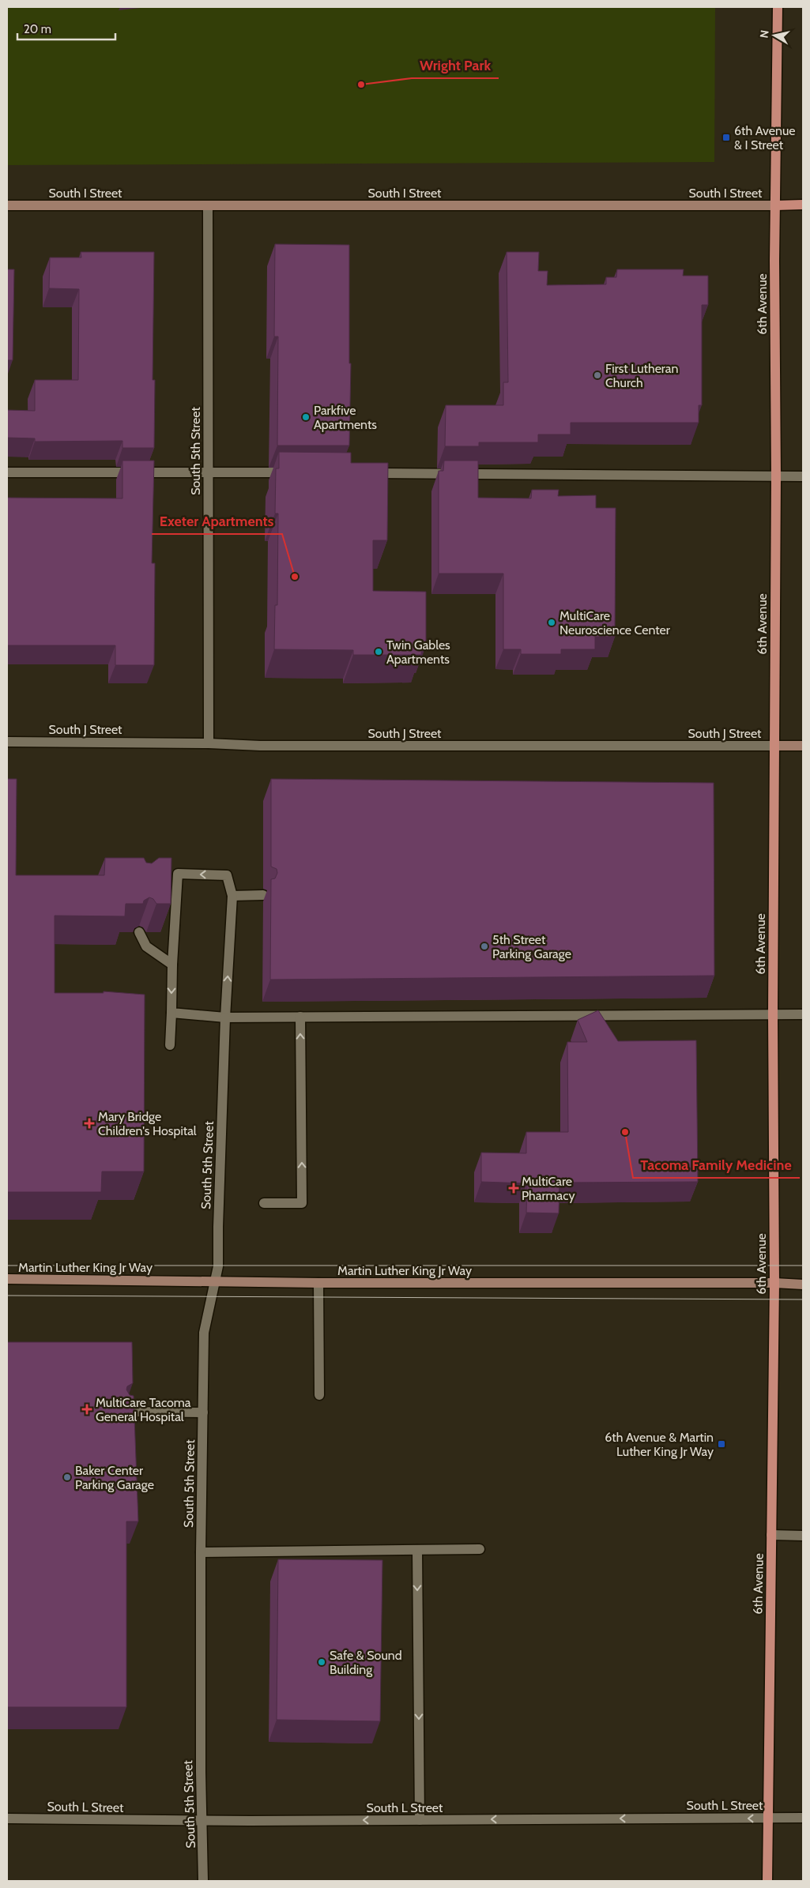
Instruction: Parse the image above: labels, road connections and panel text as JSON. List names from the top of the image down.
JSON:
{
  "streets": {
    "main road": [
      "South I Street",
      "6th Avenue",
      "South J Street",
      "Martin Luther King Jr Way"
    ],
    "street": ["South 5th Street", "South L Street"]
  },
  "crossings": [
    ["South I Street", "6th Avenue"],
    ["South I Street", "South 5th Street"],
    ["6th Avenue", "South J Street"],
    ["6th Avenue", "Martin Luther King Jr Way"],
    ["6th Avenue", "South L Street"],
    ["South 5th Street", "South J Street"],
    ["South 5th Street", "Martin Luther King Jr Way"],
    ["South 5th Street", "South L Street"]
  ],
  "one_way": ["South L Street"],
  "places": {
    "other": [
      "Wright Park",
      "First Lutheran Church",
      "Parkfive Apartments",
      "Exeter Apartments",
      "MultiCare Neuroscience Center",
      "Twin Gables Apartments",
      "5th Street Parking Garage",
      "Tacoma Family Medicine",
      "Baker Center Parking Garage",
      "Safe & Sound Building"
    ],
    "transit": ["6th Avenue & I Street", "6th Avenue & Martin Luther King Jr Way"],
    "health": ["Mary Bridge Children's Hospital", "MultiCare Pharmacy", "MultiCare Tacoma General Hospital"]
  },
  "scale_bar": "20 m",
  "north": "left"
}
